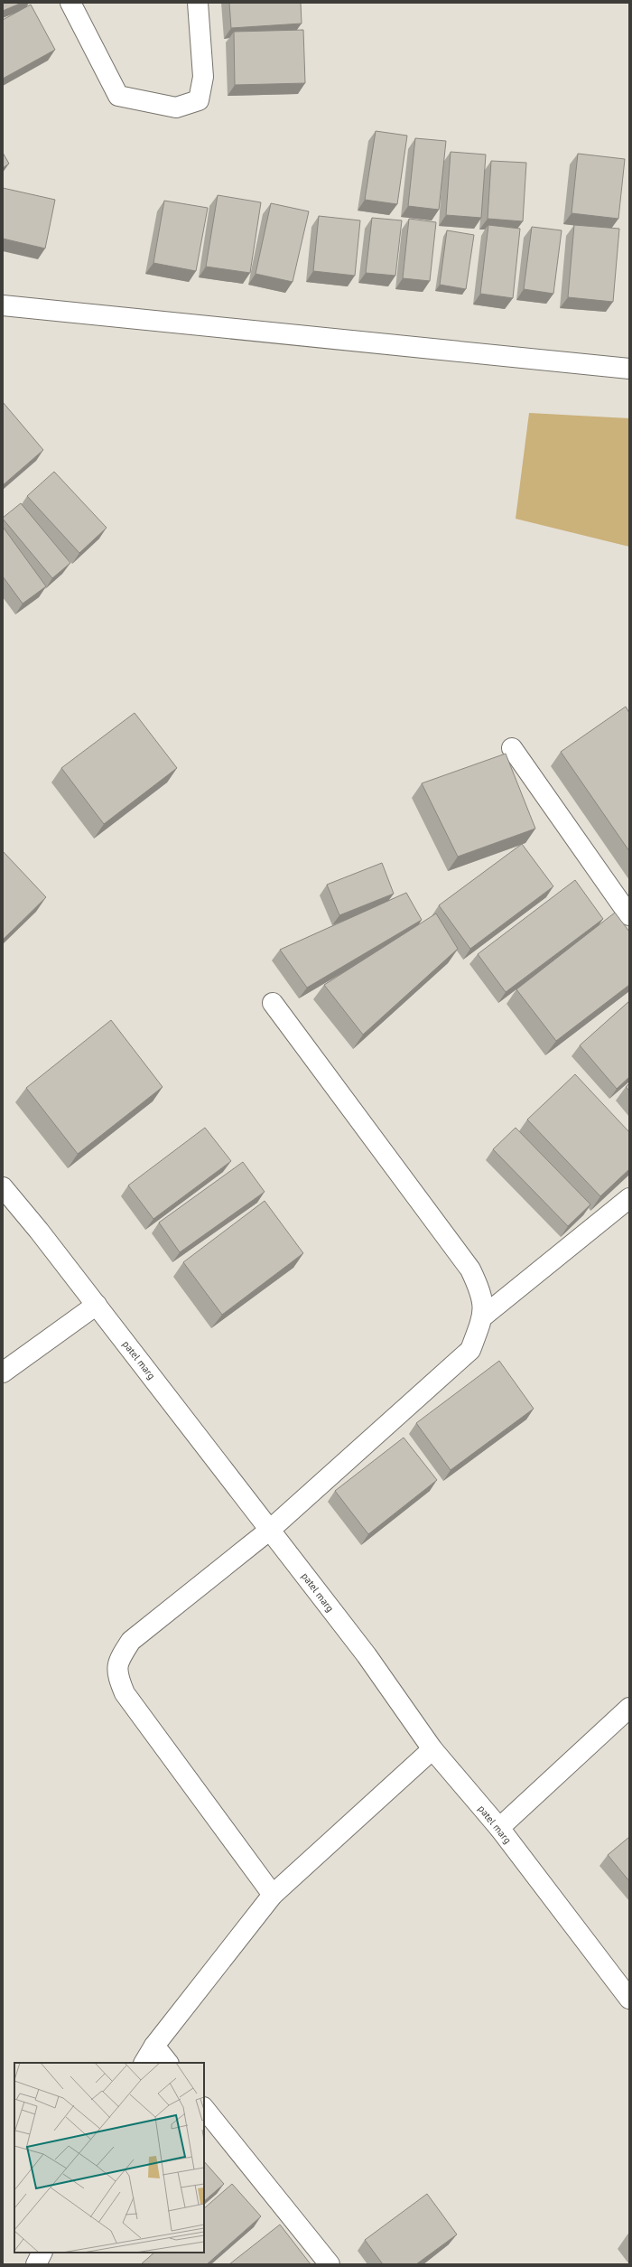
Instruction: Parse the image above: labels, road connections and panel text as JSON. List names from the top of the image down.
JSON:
{
  "streets": {
    "street": ["patel marg"]
  }
}
